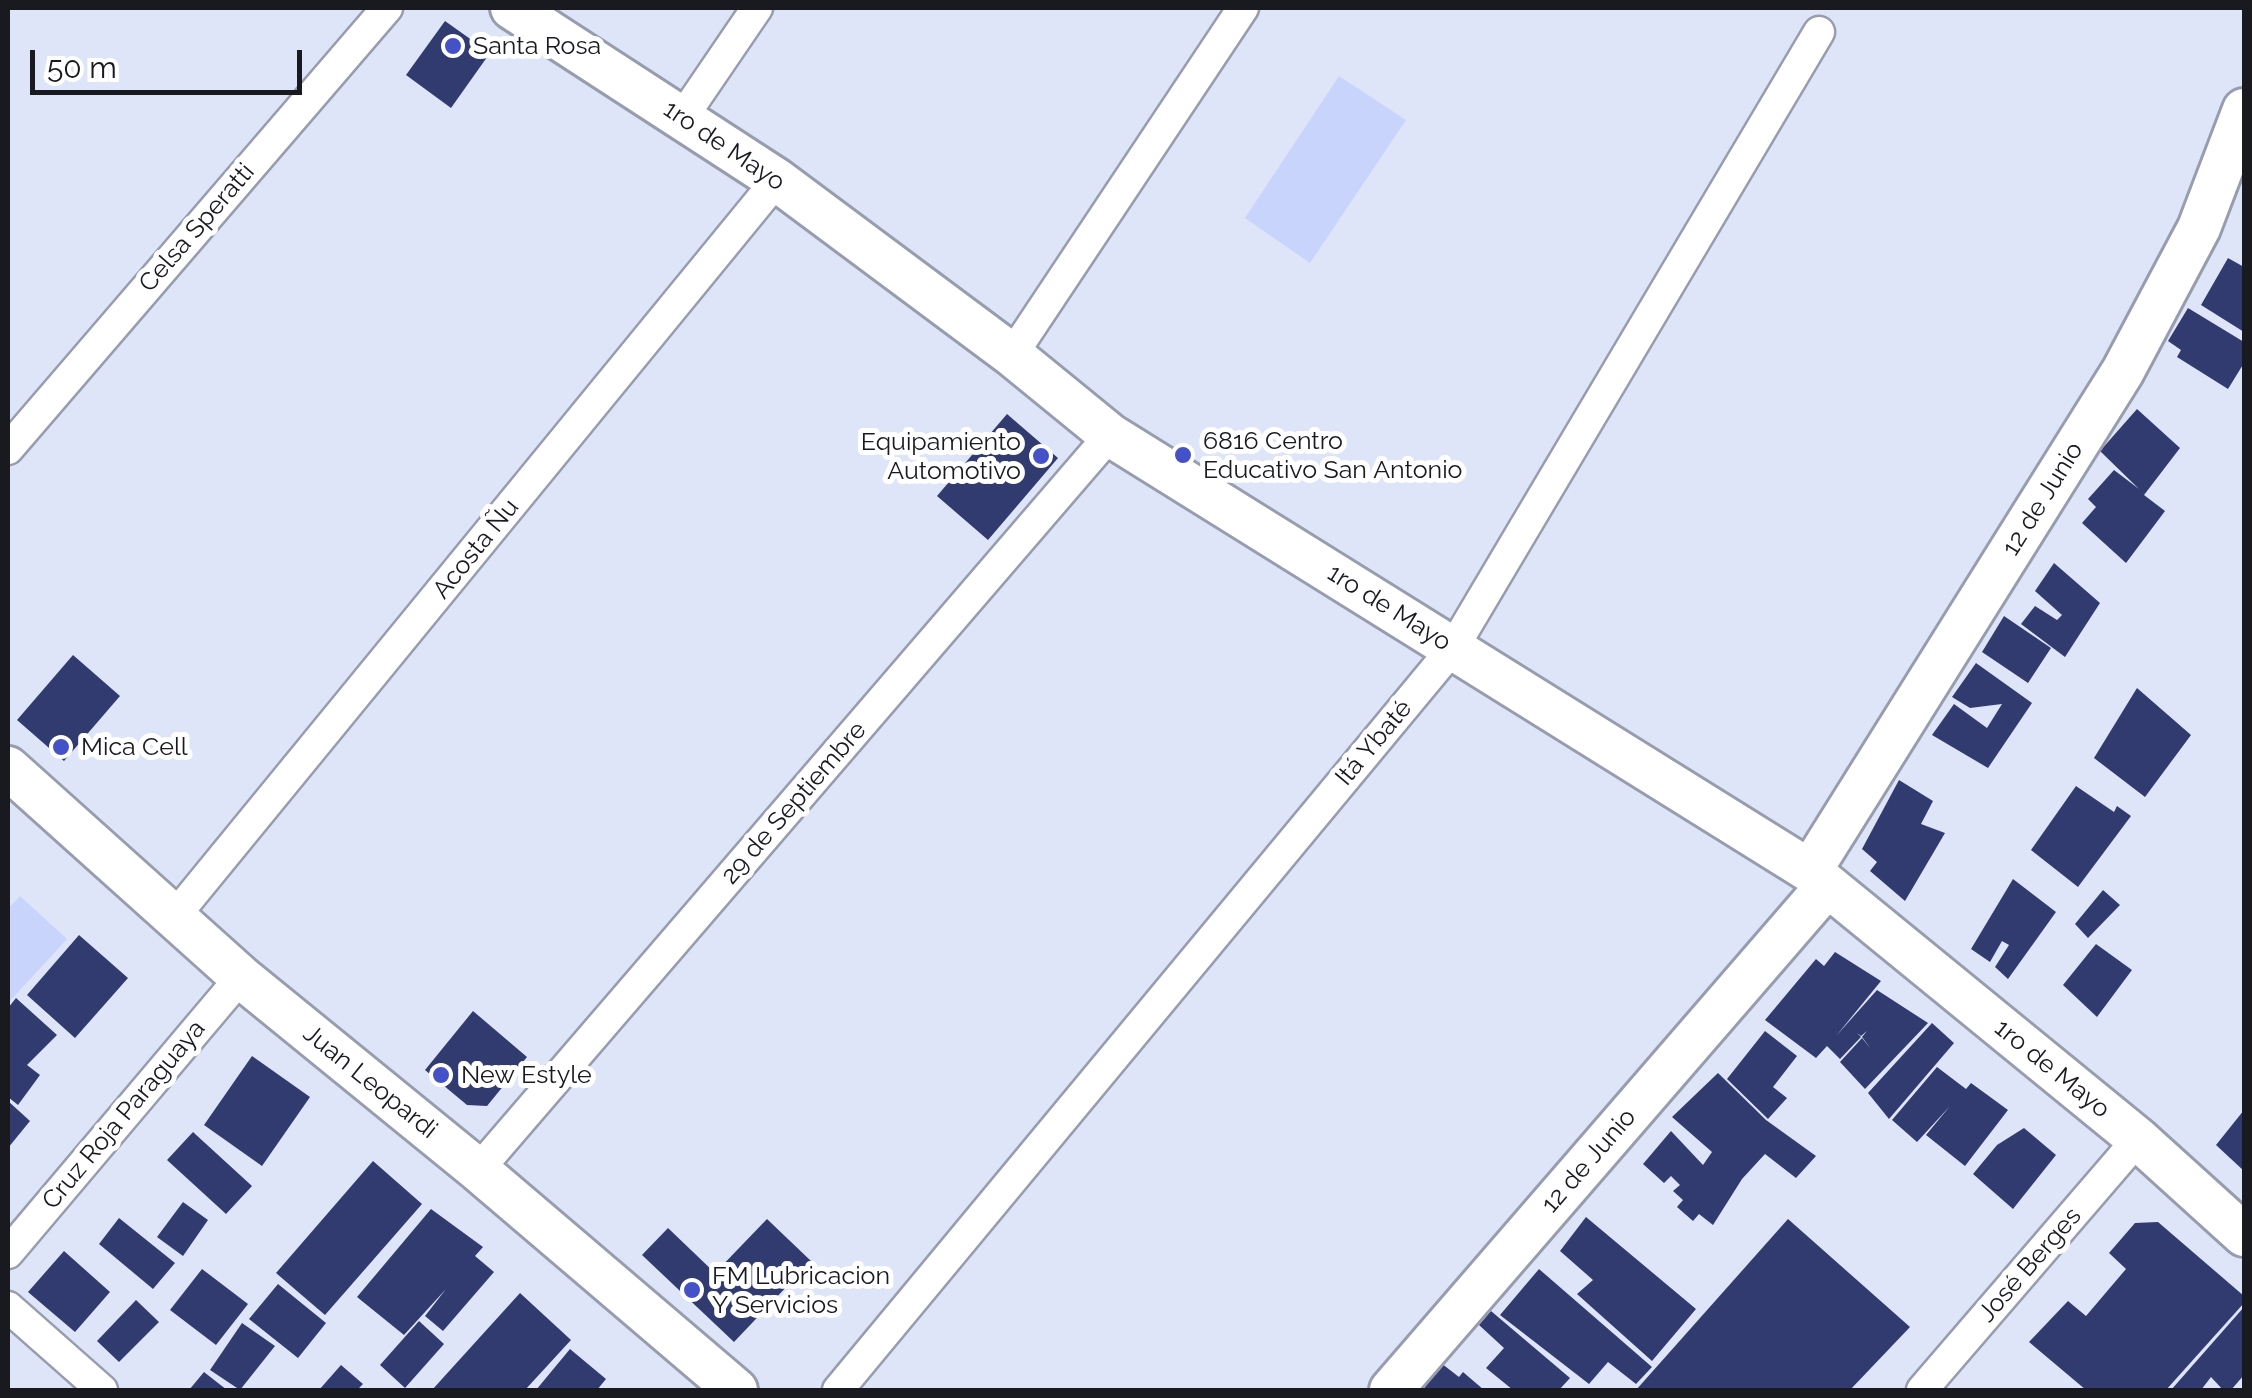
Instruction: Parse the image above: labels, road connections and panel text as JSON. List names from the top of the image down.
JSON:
{
  "streets": {
    "street": [
      "1ro de Mayo",
      "Celsa Speratti",
      "12 de Junio",
      "Acosta Ñu",
      "Itá Ybaté",
      "29 de Septiembre",
      "Juan Leopardi",
      "Cruz Roja Paraguaya",
      "José Berges"
    ]
  },
  "crossings": [
    ["1ro de Mayo", "12 de Junio"],
    ["1ro de Mayo", "Acosta Ñu"],
    ["1ro de Mayo", "Itá Ybaté"],
    ["1ro de Mayo", "29 de Septiembre"],
    ["1ro de Mayo", "José Berges"],
    ["Acosta Ñu", "Juan Leopardi"],
    ["29 de Septiembre", "Juan Leopardi"],
    ["Juan Leopardi", "Cruz Roja Paraguaya"]
  ],
  "places": [
    "Santa Rosa",
    "6816 Centro Educativo San Antonio",
    "Equipamiento Automotivo",
    "Mica Cell",
    "New Estyle",
    "FM Lubricacion Y Servicios"
  ],
  "scale_bar": "50 m"
}
